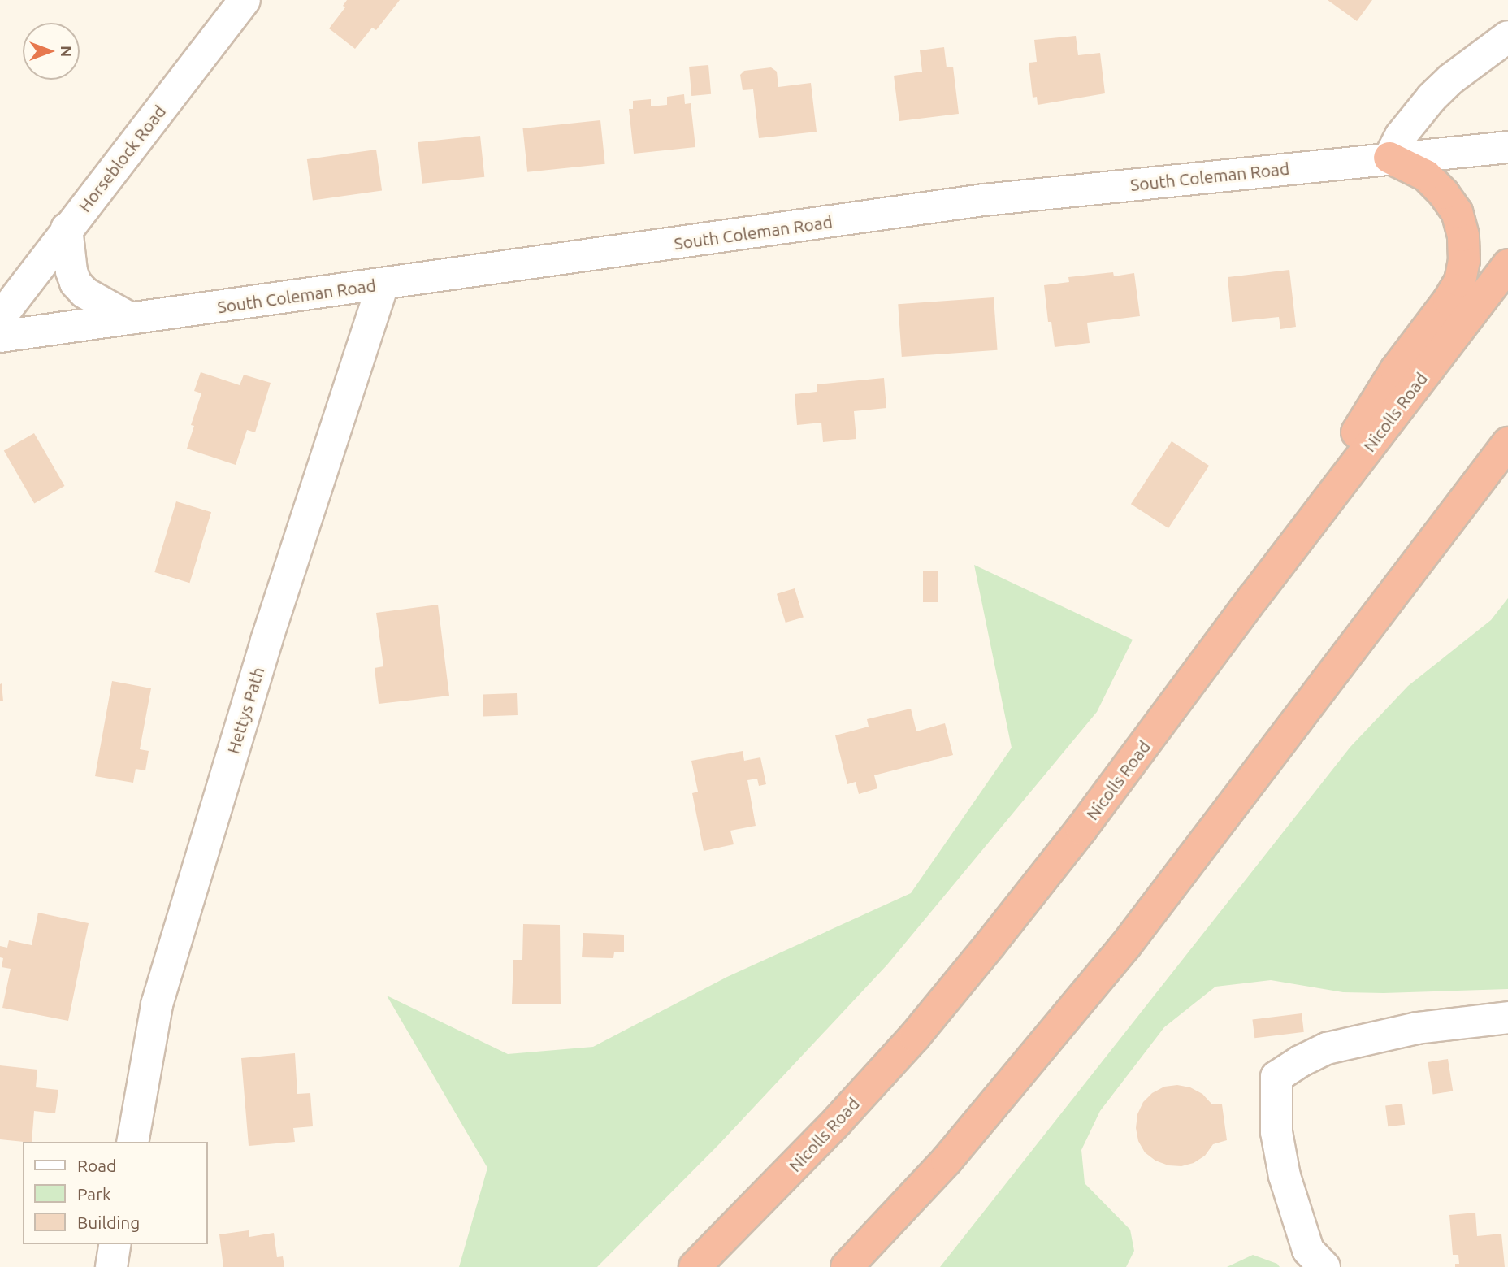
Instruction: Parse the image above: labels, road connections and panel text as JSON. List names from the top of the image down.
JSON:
{
  "streets": {
    "highway": ["Nicolls Road"],
    "street": ["Horseblock Road", "South Coleman Road", "Hettys Path"]
  },
  "crossings": [
    ["South Coleman Road", "Hettys Path"]
  ],
  "legend": ["Road", "Park", "Building"],
  "north": "right"
}
